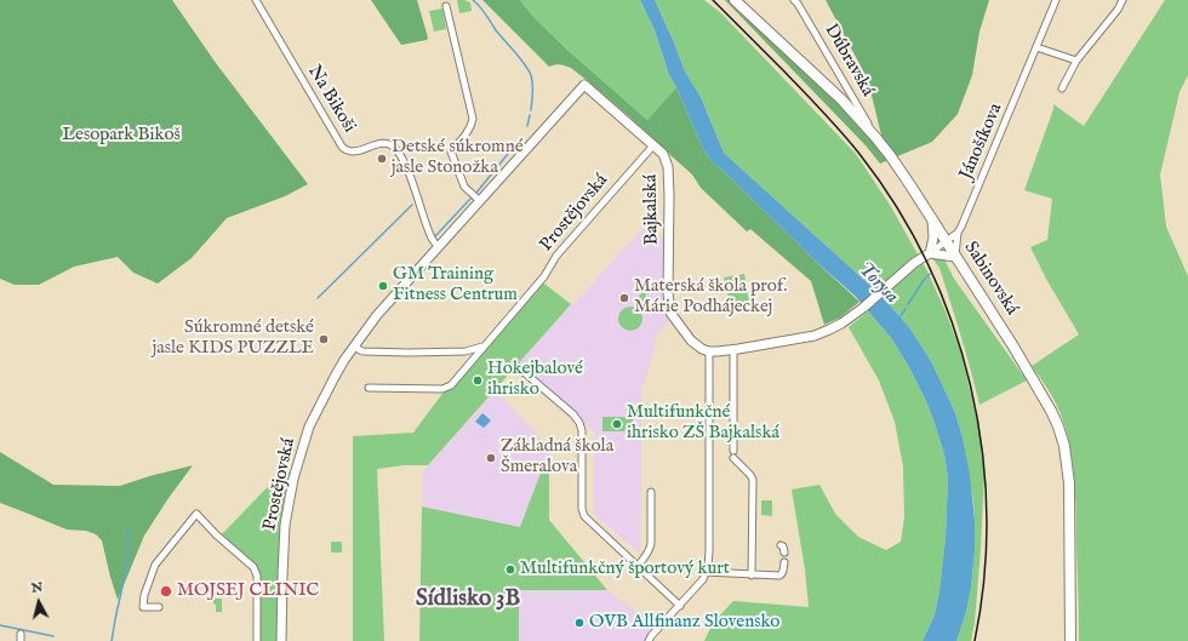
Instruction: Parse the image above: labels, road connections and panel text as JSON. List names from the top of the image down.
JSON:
{
  "streets": {
    "main road": ["Sabinovská"],
    "street": [
      "Dúbravská",
      "Na Bikoši",
      "Jánošíkova",
      "Bajkalská",
      "Prostějovská"
    ]
  },
  "crossings": [
    ["Dúbravská", "Sabinovská"],
    ["Na Bikoši", "Prostějovská"],
    ["Jánošíkova", "Sabinovská"],
    ["Bajkalská", "Prostějovská"]
  ],
  "districts": ["Sídlisko 3B"],
  "water": ["Torysa"],
  "parks": ["Lesopark Bikoš"],
  "places": [
    "Detské súkromné jasle Stonožka",
    "GM Training Fitness Centrum",
    "Materská škola prof. Márie Podhájeckej",
    "Súkromné detské jasle KIDS PUZZLE",
    "Hokejbalové ihrisko",
    "Multifunkčné ihrisko ZŠ Bajkalská",
    "Základná škola Šmeralova",
    "Multifunkčný športový kurt",
    "MOJSEJ CLINIC",
    "OVB Allfinanz Slovensko"
  ],
  "north": "top"
}
